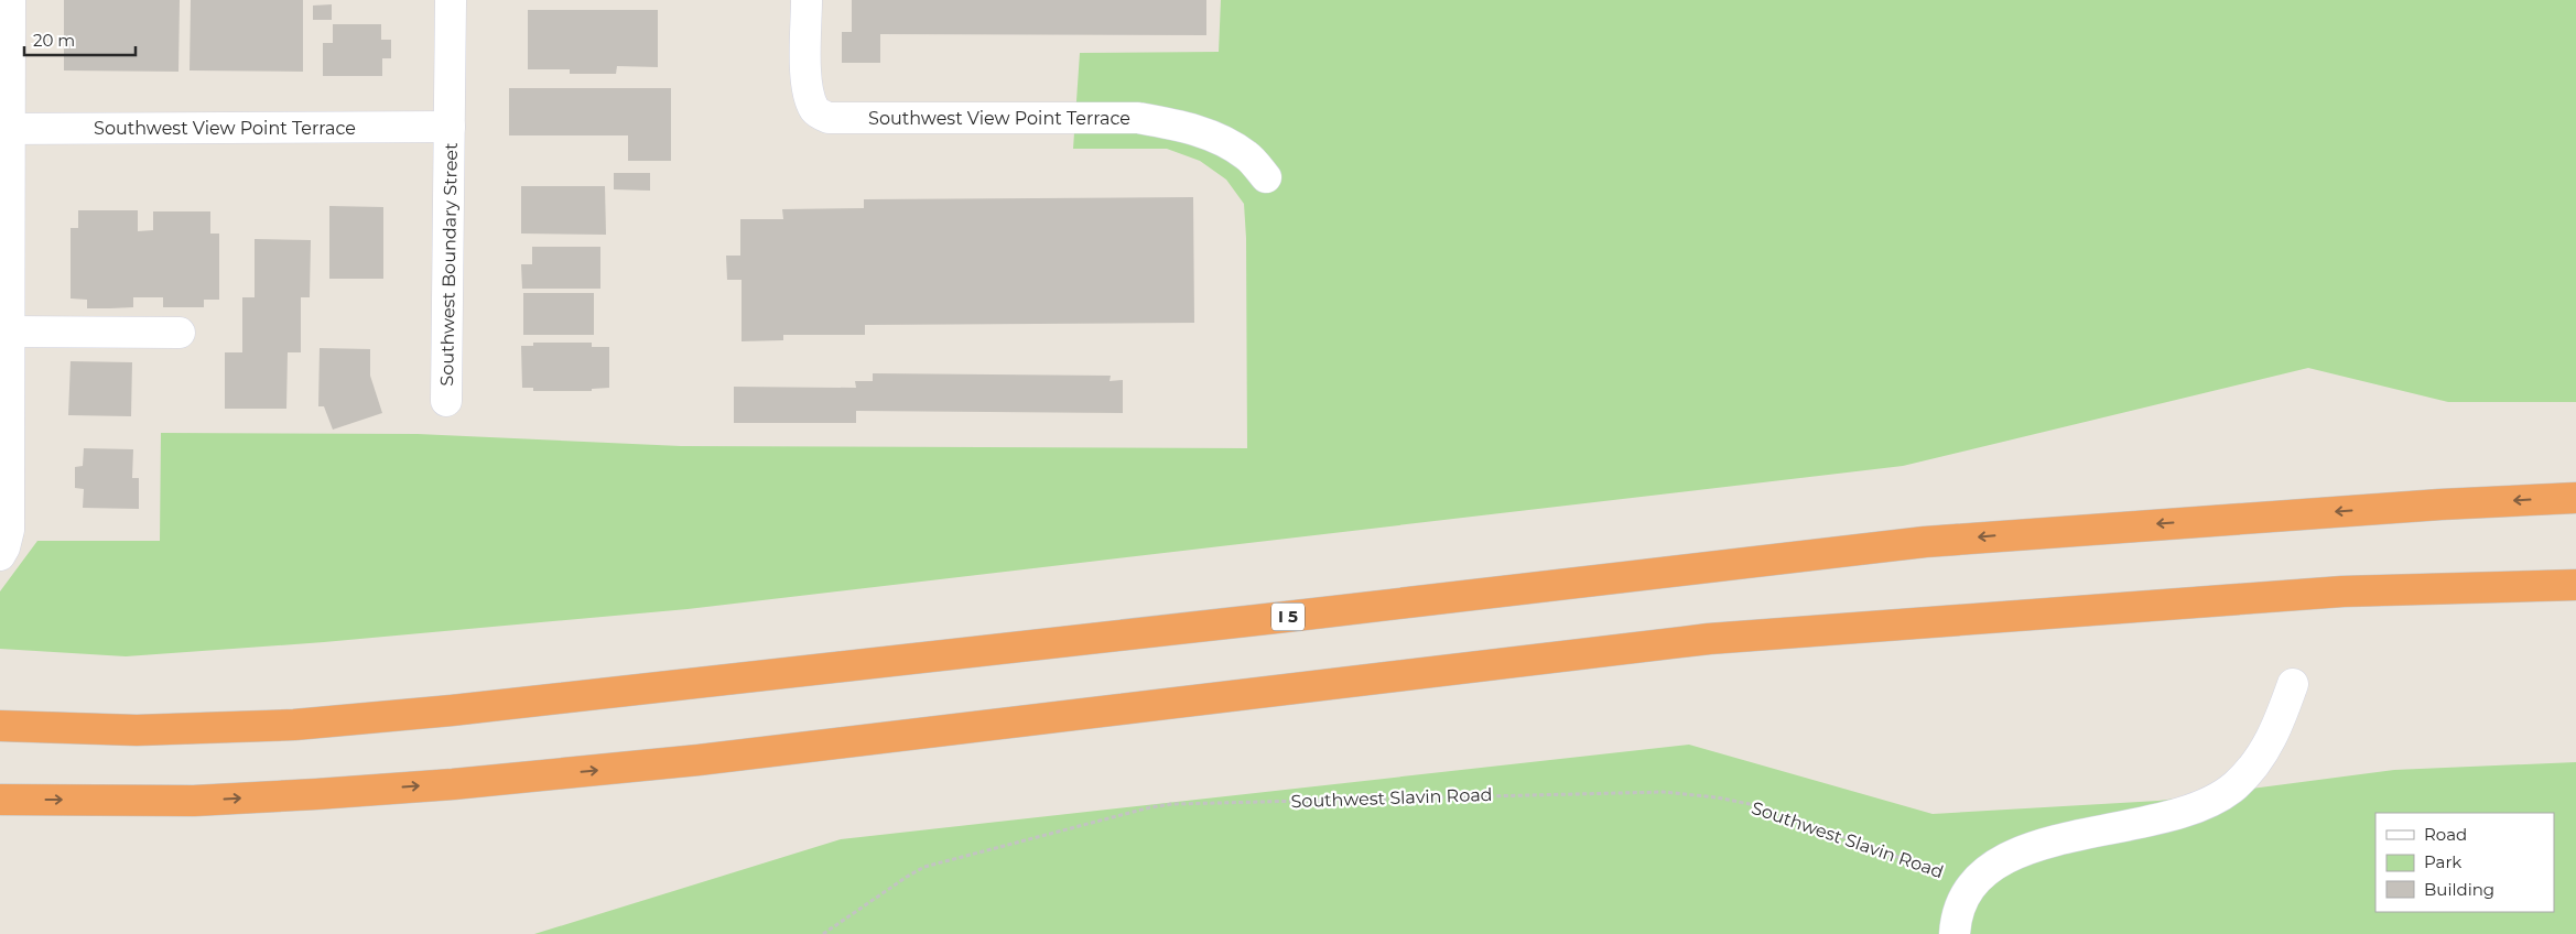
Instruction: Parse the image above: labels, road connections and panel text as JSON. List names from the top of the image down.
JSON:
{
  "streets": {
    "highway": ["I 5"],
    "street": ["Southwest View Point Terrace", "Southwest Boundary Street"],
    "path": ["Southwest Slavin Road"]
  },
  "crossings": [
    ["Southwest View Point Terrace", "Southwest Boundary Street"]
  ],
  "legend": ["Road", "Park", "Building"],
  "scale_bar": "20 m"
}
